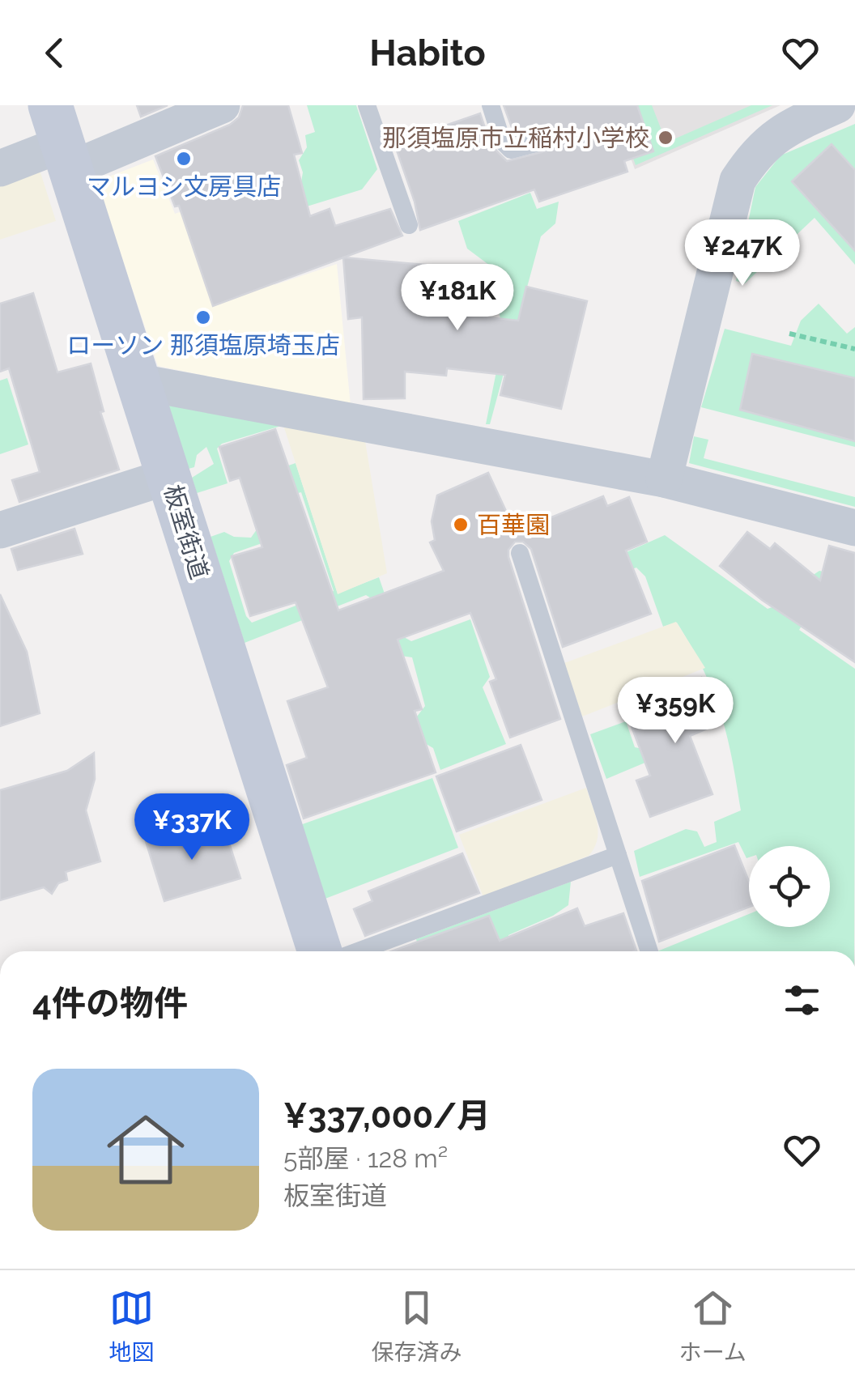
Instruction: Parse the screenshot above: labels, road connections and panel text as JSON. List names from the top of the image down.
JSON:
{
  "streets": {
    "main road": ["板室街道"]
  },
  "places": [
    "那須塩原市立稲村小学校",
    "マルヨシ文房具店",
    "ローソン 那須塩原埼玉店",
    "百華園"
  ],
  "page": {
    "header": "Habito",
    "price": [
      "¥247K",
      "¥181K",
      "¥359K",
      "¥337K"
    ],
    "heading": "4件の物件",
    "list": [
      {
        "name": "¥337,000/月",
        "note": "5部屋 · 128 m² · 板室街道"
      }
    ],
    "tabs": ["地図", "保存済み", "ホーム"]
  }
}
